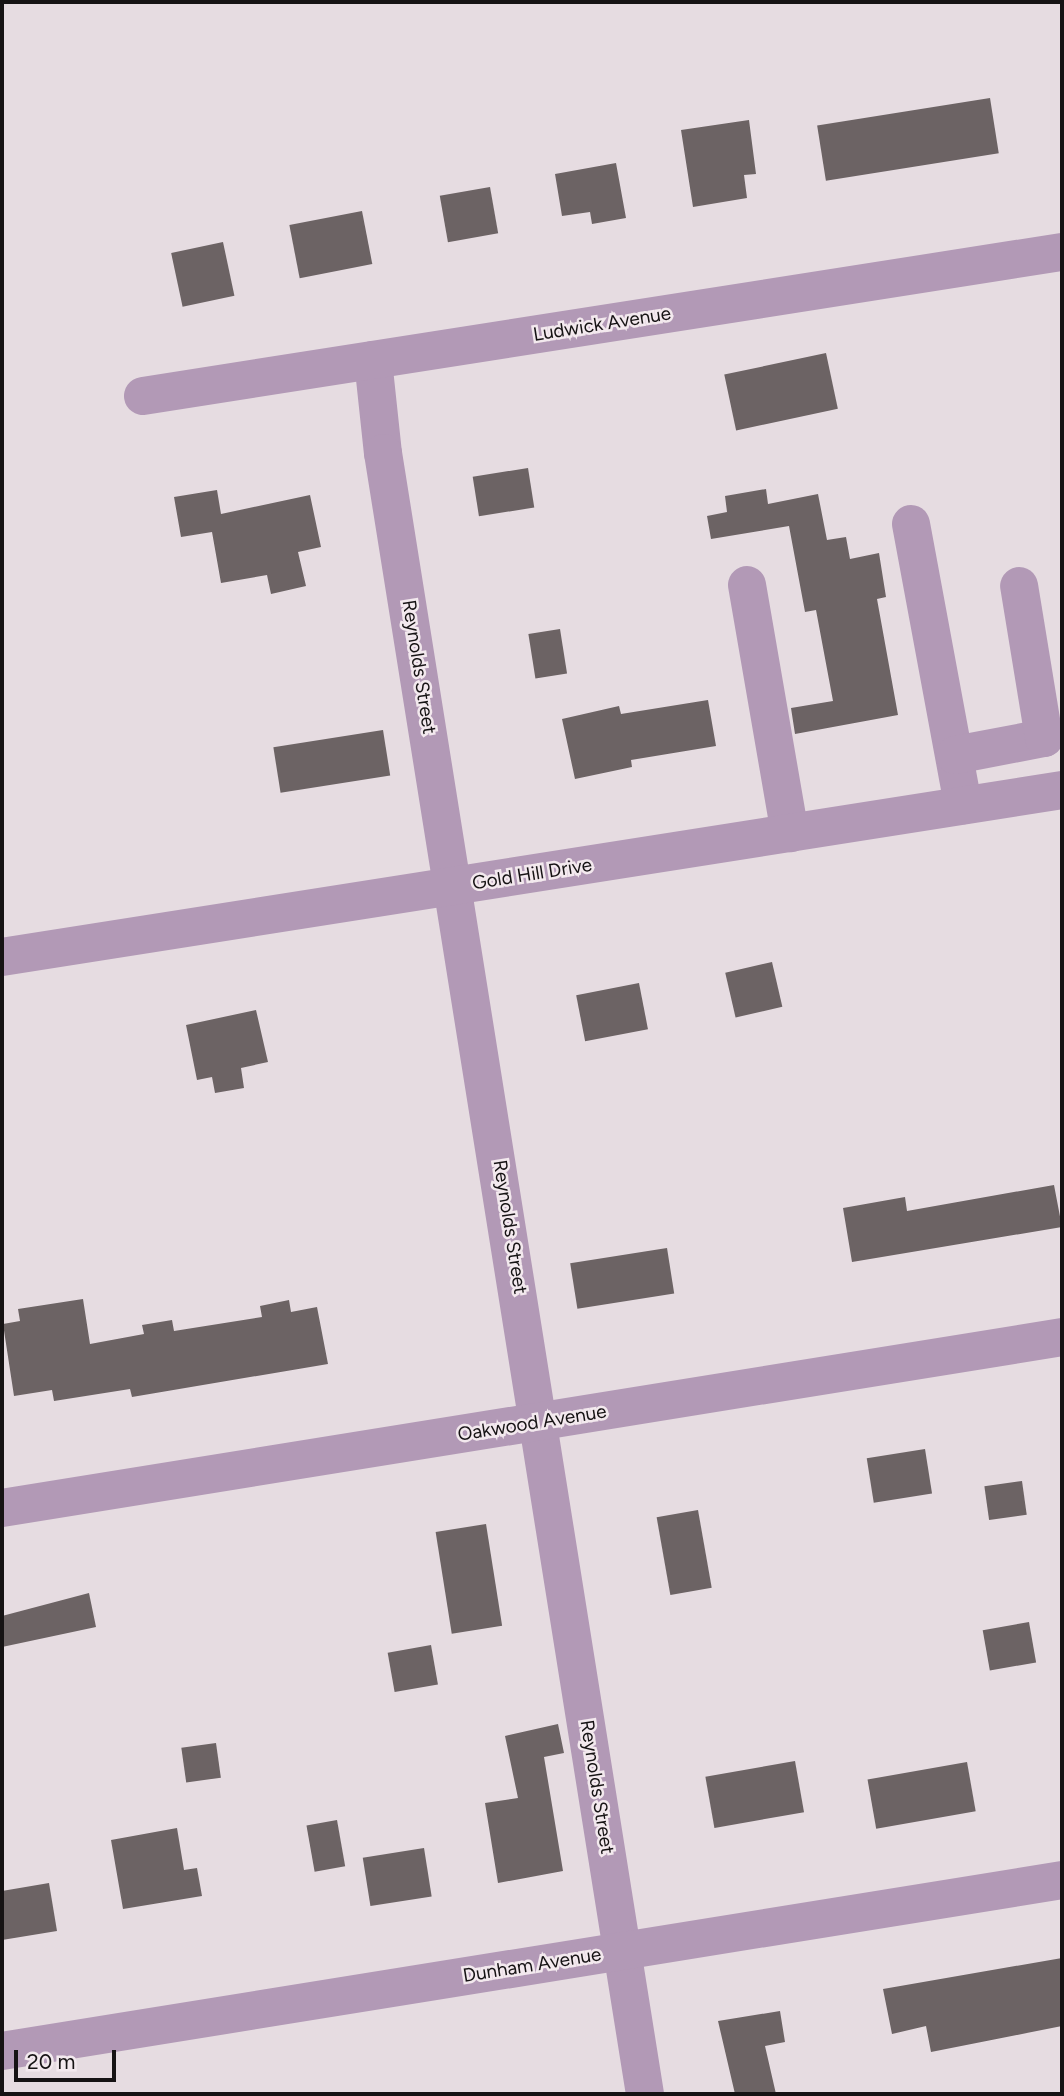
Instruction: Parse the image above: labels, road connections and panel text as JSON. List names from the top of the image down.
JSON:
{
  "streets": {
    "street": [
      "Ludwick Avenue",
      "Reynolds Street",
      "Gold Hill Drive",
      "Oakwood Avenue",
      "Dunham Avenue"
    ]
  },
  "crossings": [
    ["Ludwick Avenue", "Reynolds Street"],
    ["Reynolds Street", "Gold Hill Drive"],
    ["Reynolds Street", "Oakwood Avenue"],
    ["Reynolds Street", "Dunham Avenue"]
  ],
  "scale_bar": "20 m"
}
